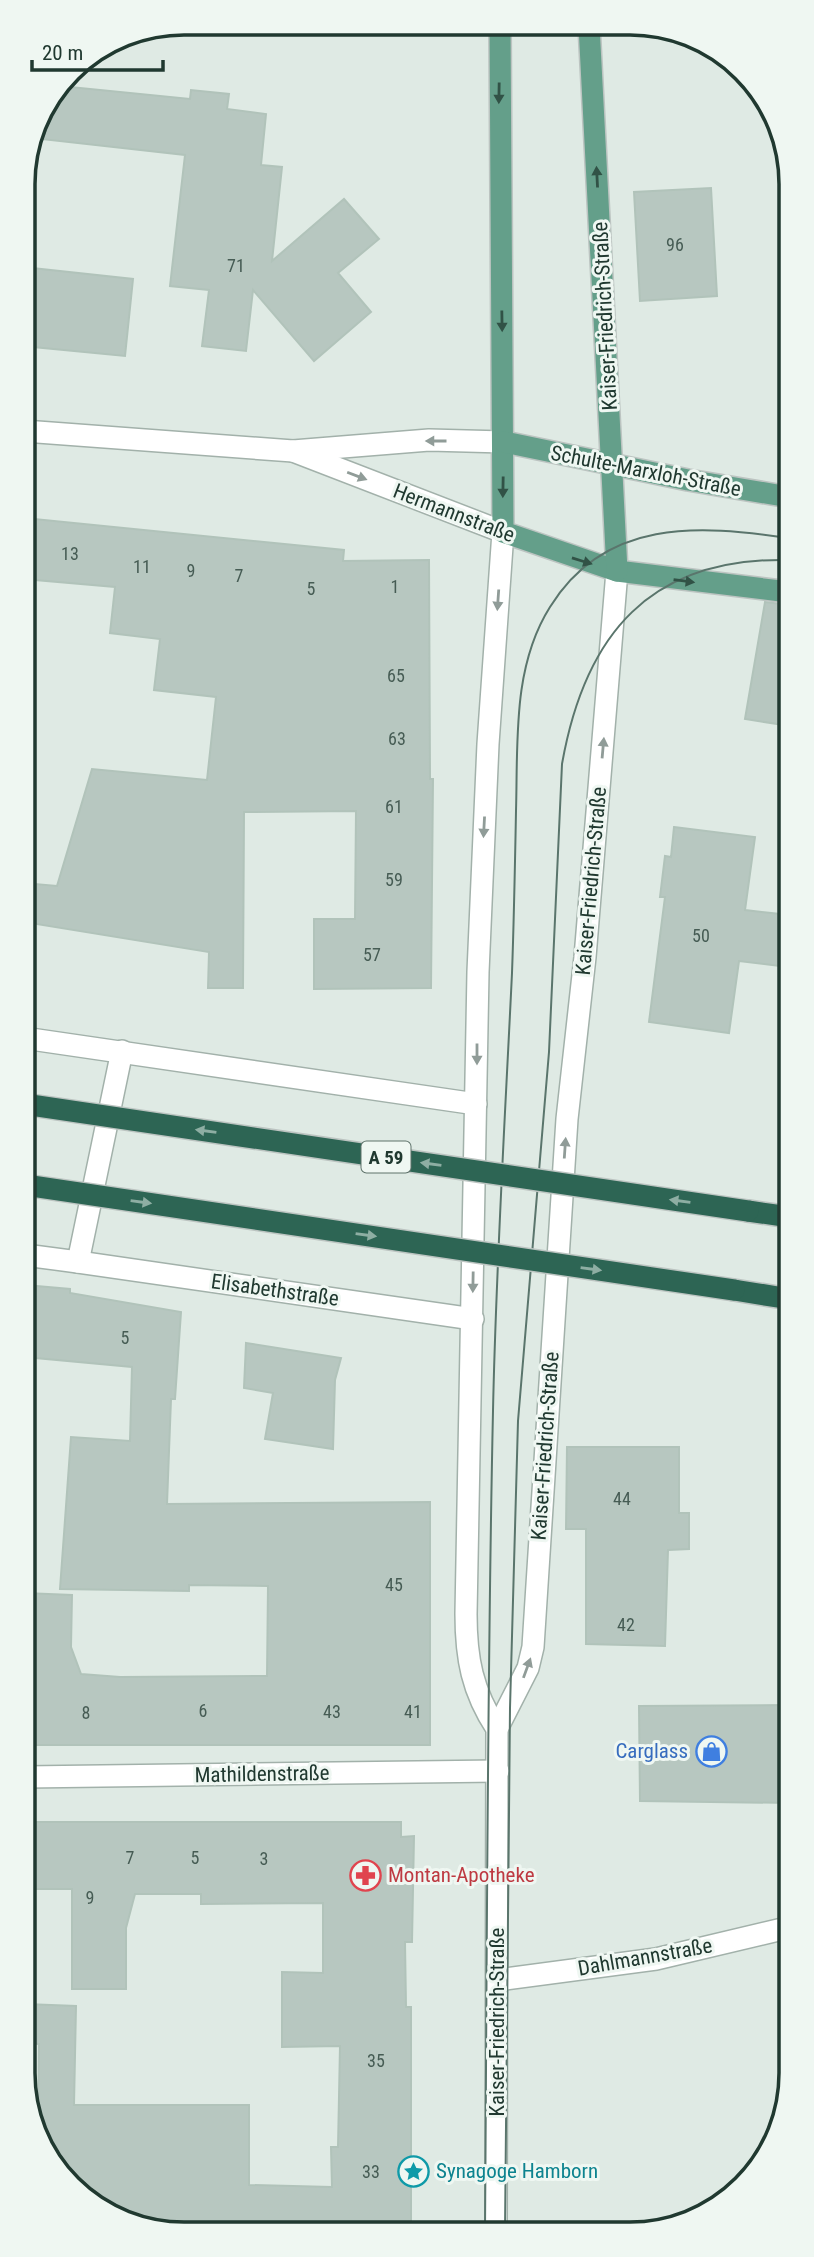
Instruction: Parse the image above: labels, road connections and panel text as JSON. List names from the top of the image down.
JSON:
{
  "streets": {
    "highway": ["A 59"],
    "main road": ["Kaiser-Friedrich-Straße", "Schulte-Marxloh-Straße", "Hermannstraße"],
    "street": ["Elisabethstraße", "Mathildenstraße", "Dahlmannstraße"]
  },
  "crossings": [
    ["Kaiser-Friedrich-Straße", "Schulte-Marxloh-Straße"],
    ["Kaiser-Friedrich-Straße", "Hermannstraße"],
    ["Kaiser-Friedrich-Straße", "Elisabethstraße"],
    ["Kaiser-Friedrich-Straße", "Mathildenstraße"],
    ["Kaiser-Friedrich-Straße", "Dahlmannstraße"],
    ["Schulte-Marxloh-Straße", "Hermannstraße"]
  ],
  "places": {
    "shop": ["Carglass"],
    "pharmacy": ["Montan-Apotheke"],
    "place": ["Synagoge Hamborn"]
  },
  "house_numbers": [
    "96",
    "71",
    "13",
    "11",
    "9",
    "7",
    "1",
    "5",
    "65",
    "63",
    "61",
    "59",
    "50",
    "57",
    "5",
    "44",
    "45",
    "42",
    "6",
    "43",
    "41",
    "8",
    "7",
    "5",
    "3",
    "9",
    "35",
    "33"
  ],
  "scale_bar": "20 m"
}
